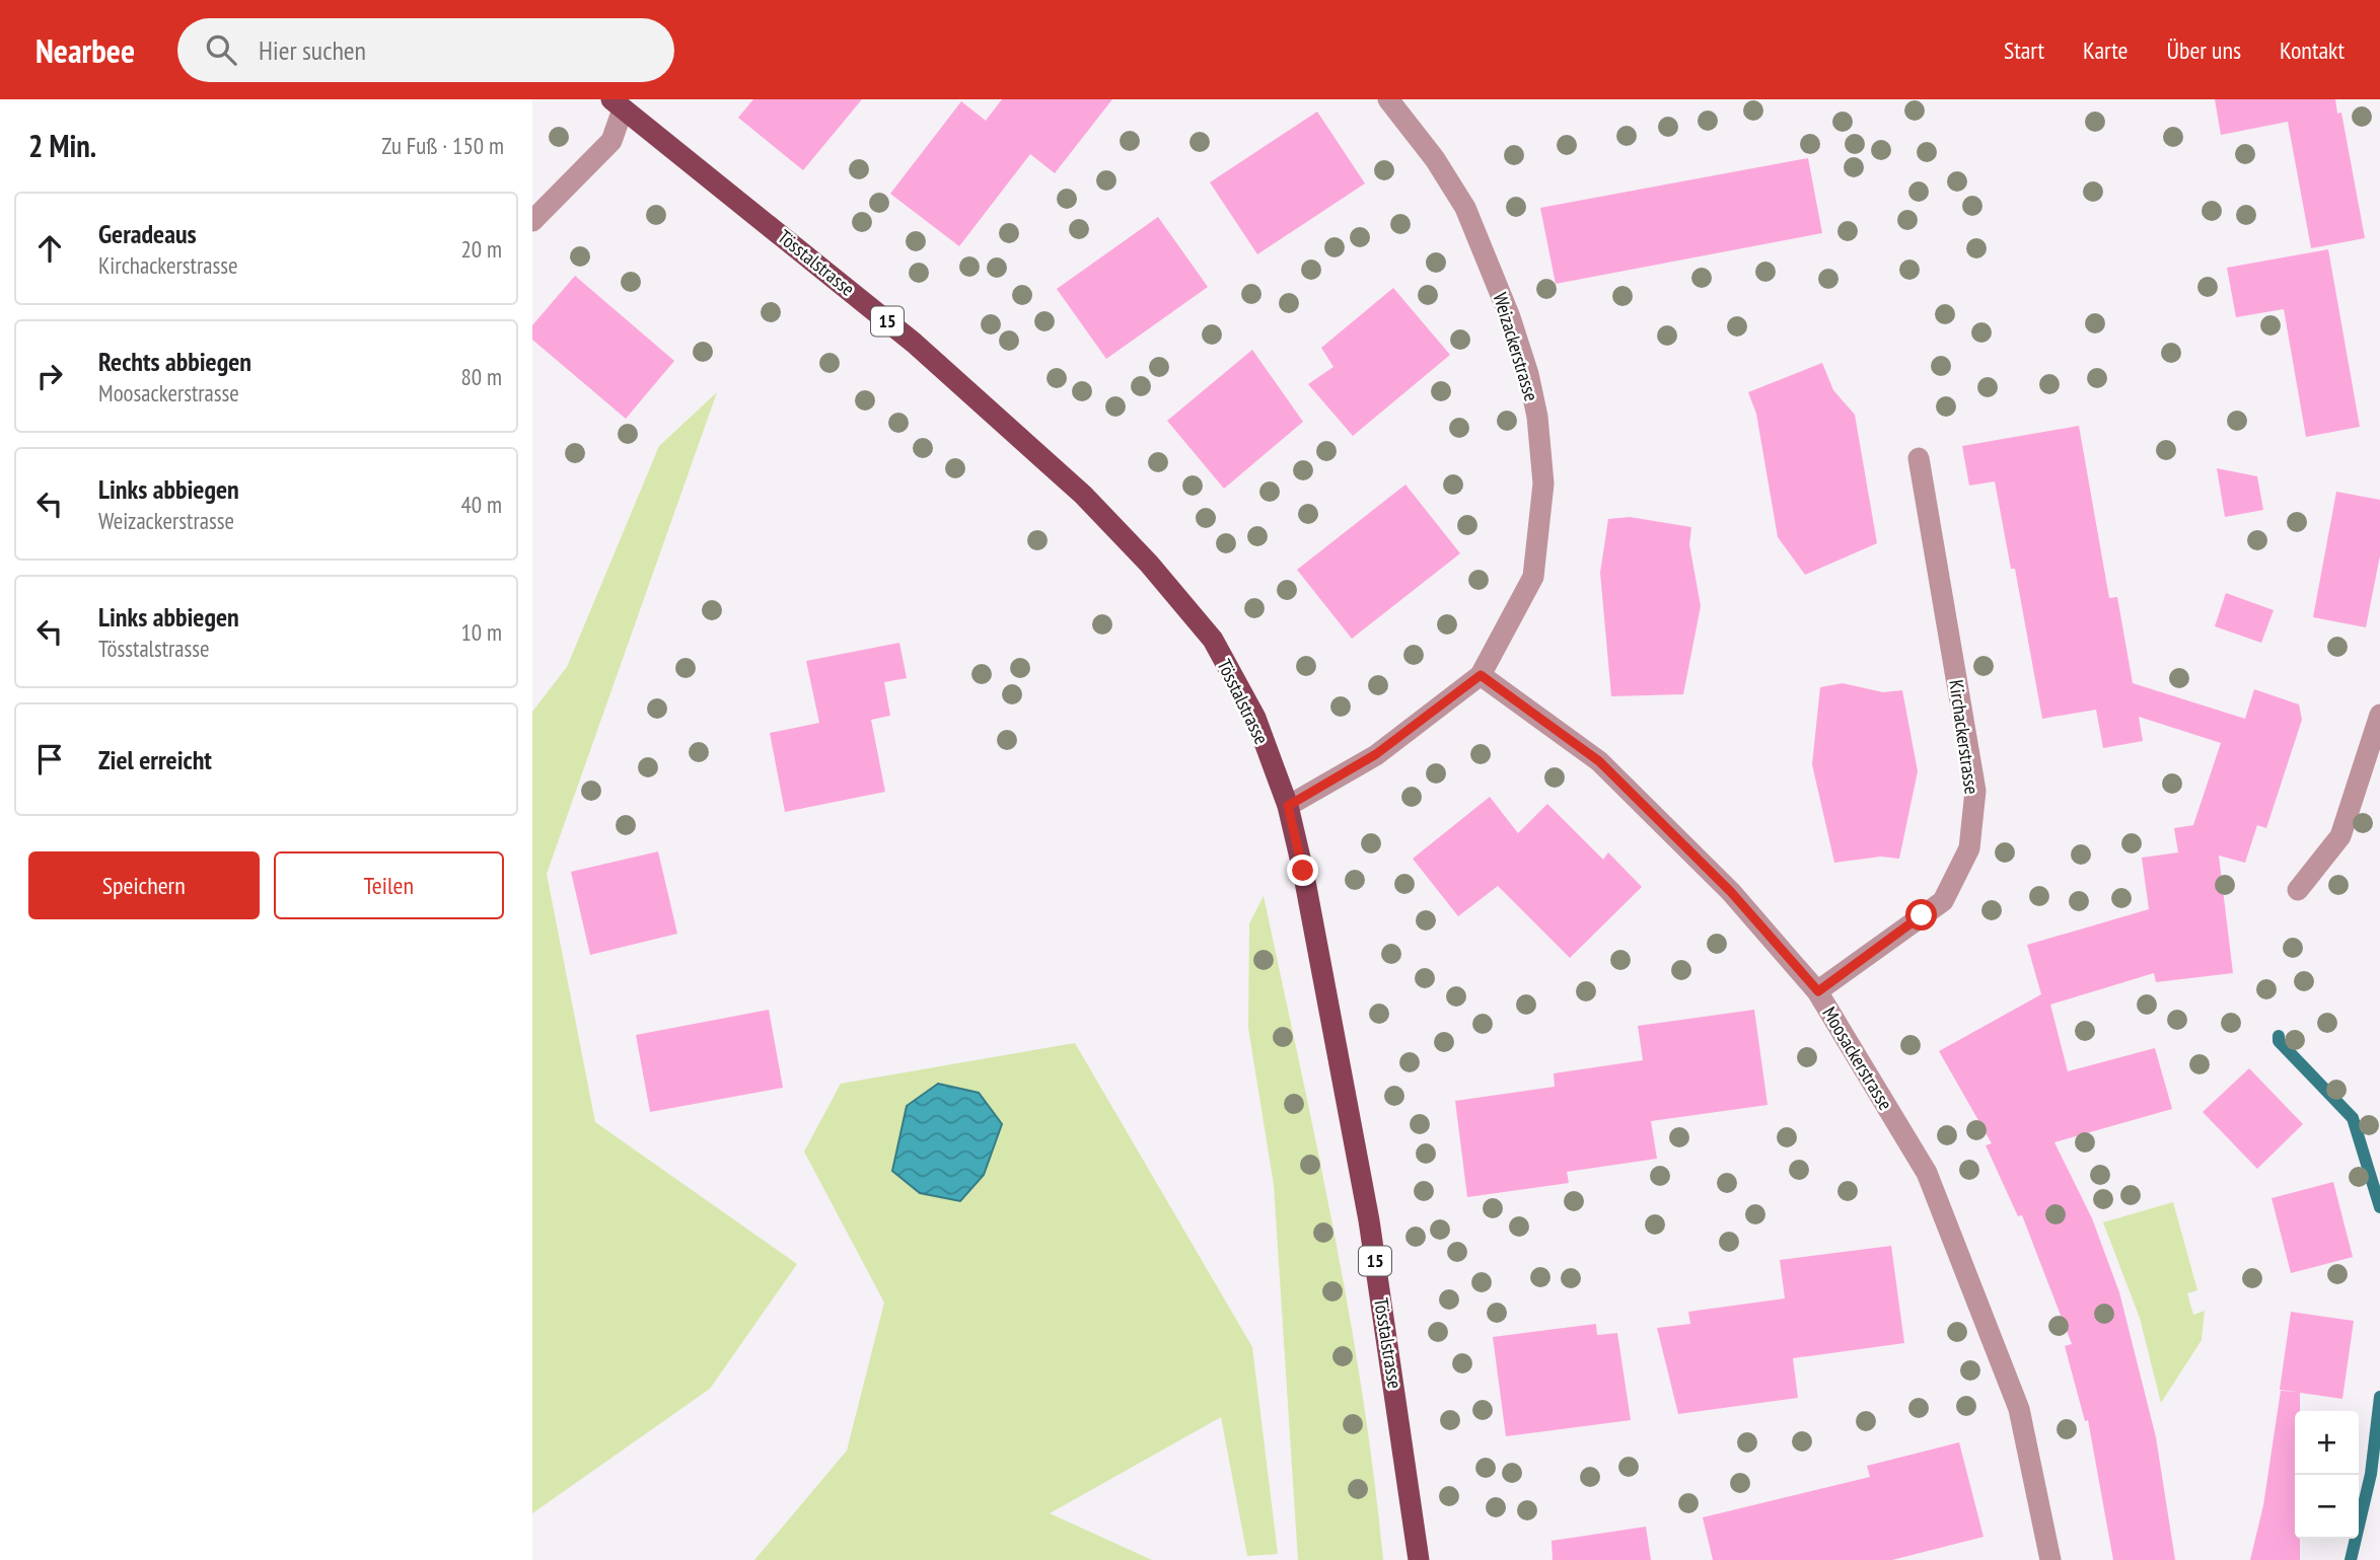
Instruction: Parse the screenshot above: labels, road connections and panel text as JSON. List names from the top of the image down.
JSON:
{
  "streets": {
    "main road": ["Tösstalstrasse", "15"],
    "street": ["Weizackerstrasse", "Kirchackerstrasse", "Moosackerstrasse"]
  },
  "crossings": [
    ["Tösstalstrasse", "Weizackerstrasse"],
    ["Weizackerstrasse", "Moosackerstrasse"],
    ["Kirchackerstrasse", "Moosackerstrasse"]
  ],
  "page": {
    "header": "Nearbee",
    "search": "Hier suchen",
    "nav": [
      "Start",
      "Karte",
      "Über uns",
      "Kontakt"
    ],
    "heading": ["2 Min.", "Zu Fuß · 150 m"],
    "list": [
      ["Geradeaus", "Kirchackerstrasse", "20 m"],
      ["Rechts abbiegen", "Moosackerstrasse", "80 m"],
      ["Links abbiegen", "Weizackerstrasse", "40 m"],
      ["Links abbiegen", "Tösstalstrasse", "10 m"],
      "Ziel erreicht"
    ],
    "buttons": ["Speichern", "Teilen"],
    "map_buttons": ["+", "−"]
  }
}
